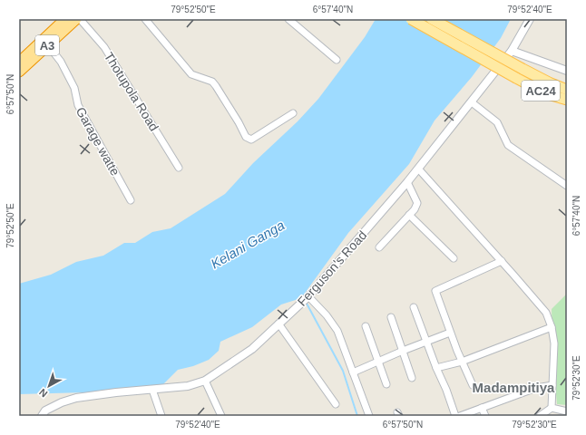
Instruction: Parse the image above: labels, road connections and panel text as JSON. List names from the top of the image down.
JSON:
{
  "streets": {
    "highway": ["A3"],
    "main road": ["AC24"],
    "street": ["Thotupola Road", "Garage watte", "Ferguson's Road"]
  },
  "crossings": [
    ["A3", "Garage watte"]
  ],
  "districts": ["Madampitiya"],
  "water": ["Kelani Ganga"],
  "north": "bottom left",
  "coordinates": [
    "79°52'50\"E",
    "6°57'40\"N",
    "79°52'40\"E",
    "6°57'50\"N",
    "79°52'30\"E"
  ]
}
